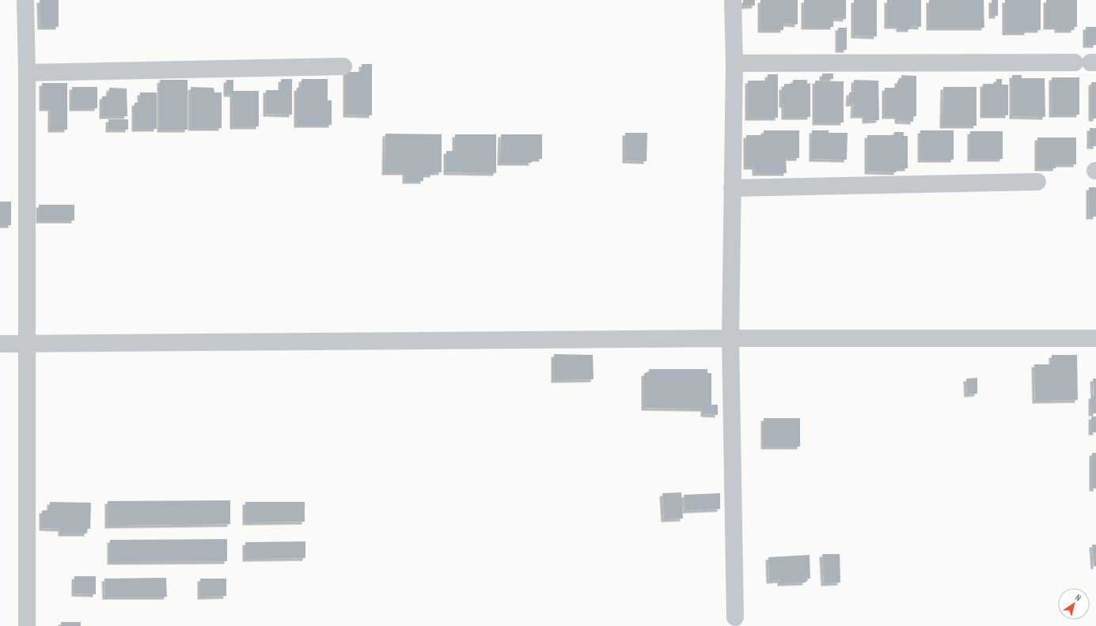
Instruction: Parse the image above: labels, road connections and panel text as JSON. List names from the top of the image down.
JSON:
{
  "north": "top right"
}
